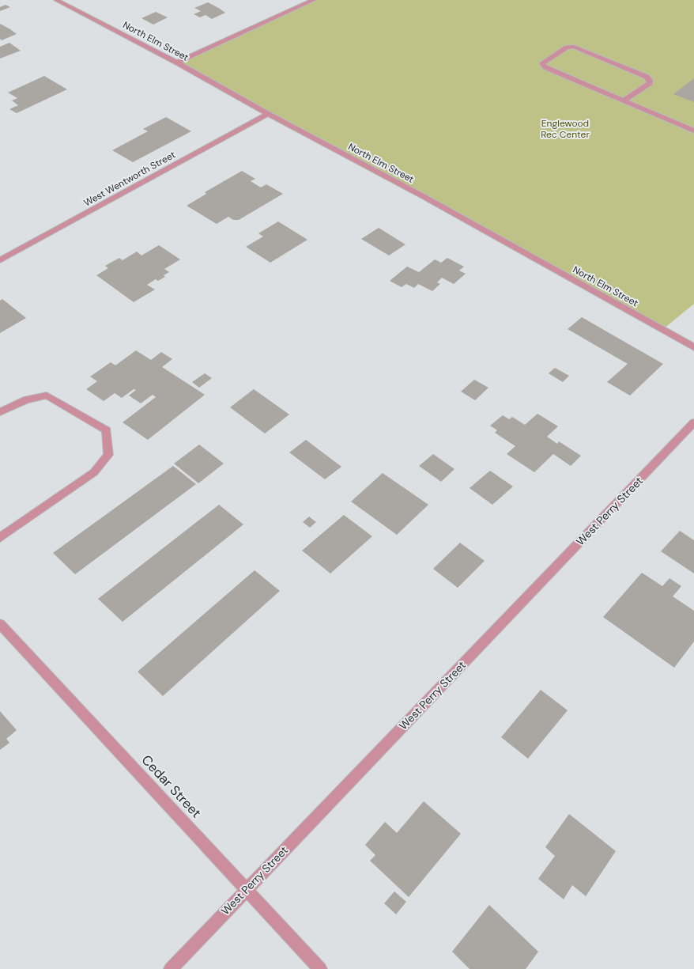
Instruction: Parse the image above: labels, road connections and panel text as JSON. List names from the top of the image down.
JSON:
{
  "streets": {
    "street": [
      "North Elm Street",
      "West Wentworth Street",
      "West Perry Street",
      "Cedar Street"
    ]
  },
  "crossings": [
    ["North Elm Street", "West Wentworth Street"],
    ["West Perry Street", "Cedar Street"]
  ],
  "parks": ["Englewood Rec Center"]
}
